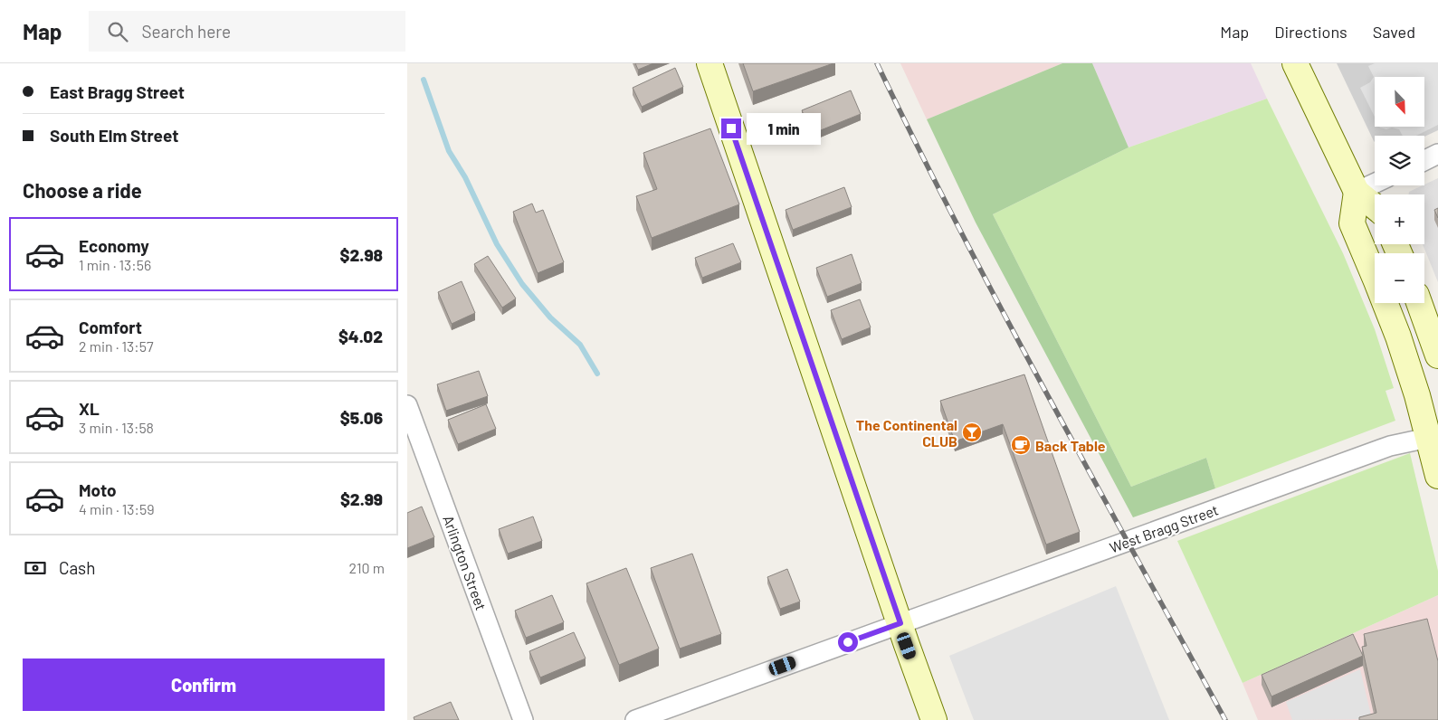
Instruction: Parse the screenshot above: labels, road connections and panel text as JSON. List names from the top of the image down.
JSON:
{
  "streets": {
    "street": ["West Bragg Street", "Arlington Street"]
  },
  "places": {
    "bar": ["The Continental CLUB"],
    "cafe": ["Back Table"]
  },
  "north": "bottom right",
  "page": {
    "header": "Map",
    "search": "Search here",
    "nav": ["Map", "Directions", "Saved"],
    "banner": ["East Bragg Street", "South Elm Street"],
    "map_buttons": ["+", "−"],
    "bubble": "1 min",
    "heading": "Choose a ride",
    "list": [
      {
        "name": "Economy",
        "note": "1 min · 13:56",
        "value": "$2.98"
      },
      {
        "name": "Comfort",
        "note": "2 min · 13:57",
        "value": "$4.02"
      },
      {
        "name": "XL",
        "note": "3 min · 13:58",
        "value": "$5.06"
      },
      {
        "name": "Moto",
        "note": "4 min · 13:59",
        "value": "$2.99"
      }
    ],
    "pay": ["Cash", "210 m"],
    "buttons": "Confirm"
  }
}
